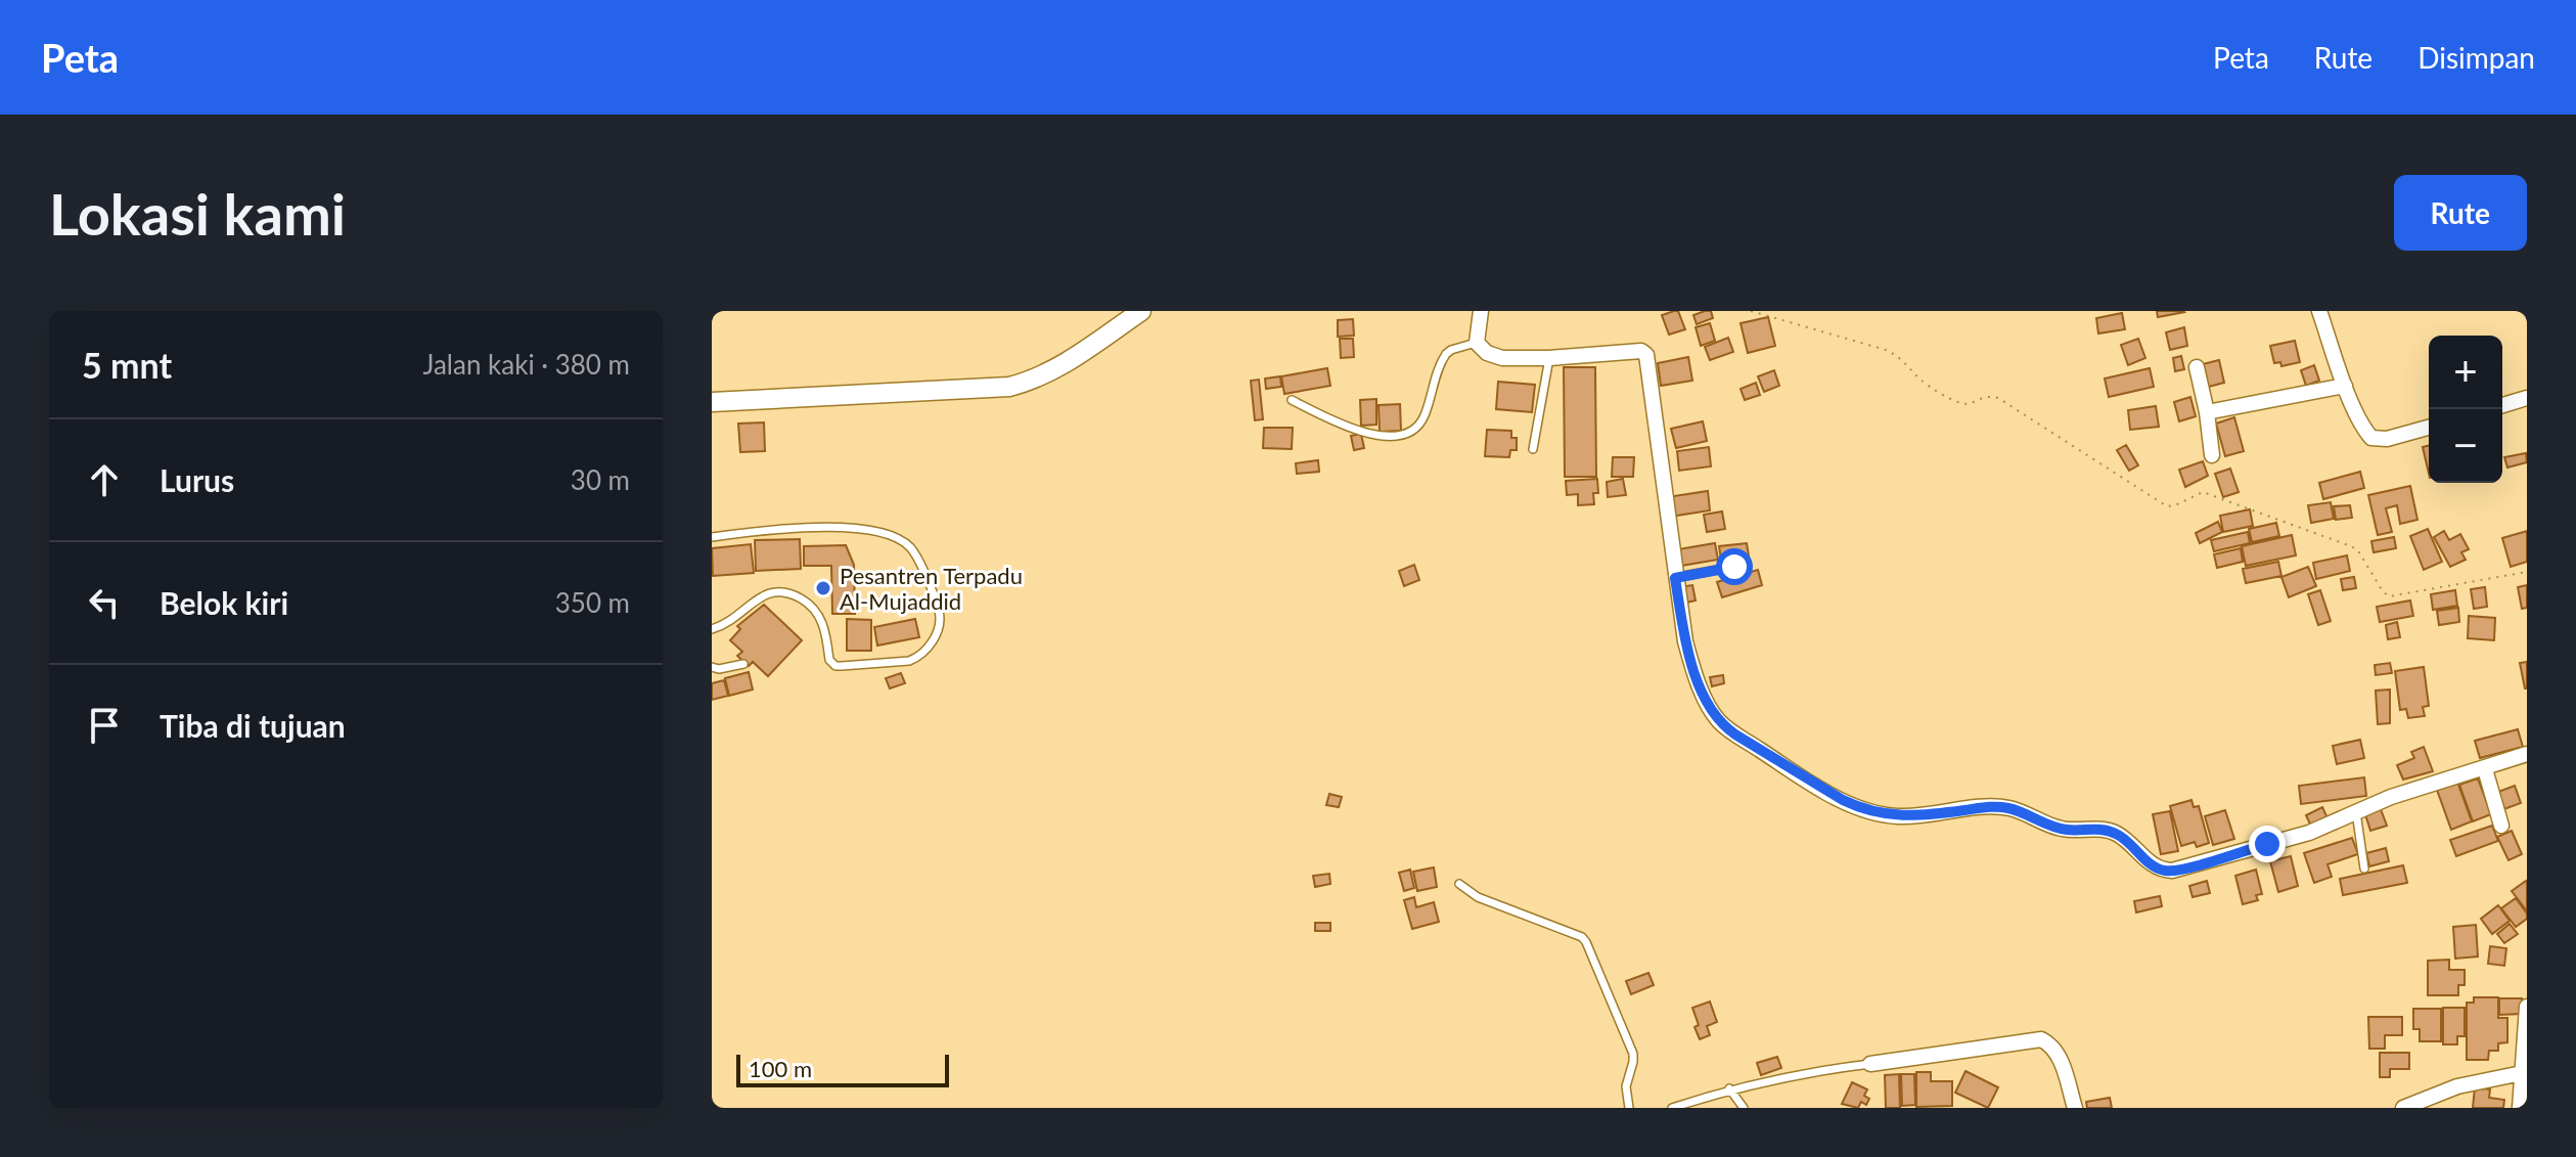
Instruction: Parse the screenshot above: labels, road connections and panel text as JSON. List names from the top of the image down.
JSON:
{
  "places": ["Pesantren Terpadu Al-Mujaddid"],
  "scale_bar": "100 m",
  "page": {
    "header": "Peta",
    "nav": ["Peta", "Rute", "Disimpan"],
    "buttons": "Rute",
    "title": "Lokasi kami",
    "heading": ["5 mnt", "Jalan kaki · 380 m"],
    "map_buttons": ["+", "−"],
    "list": [
      ["Lurus", "30 m"],
      ["Belok kiri", "350 m"],
      "Tiba di tujuan"
    ],
    "scale": "100 m"
  }
}
